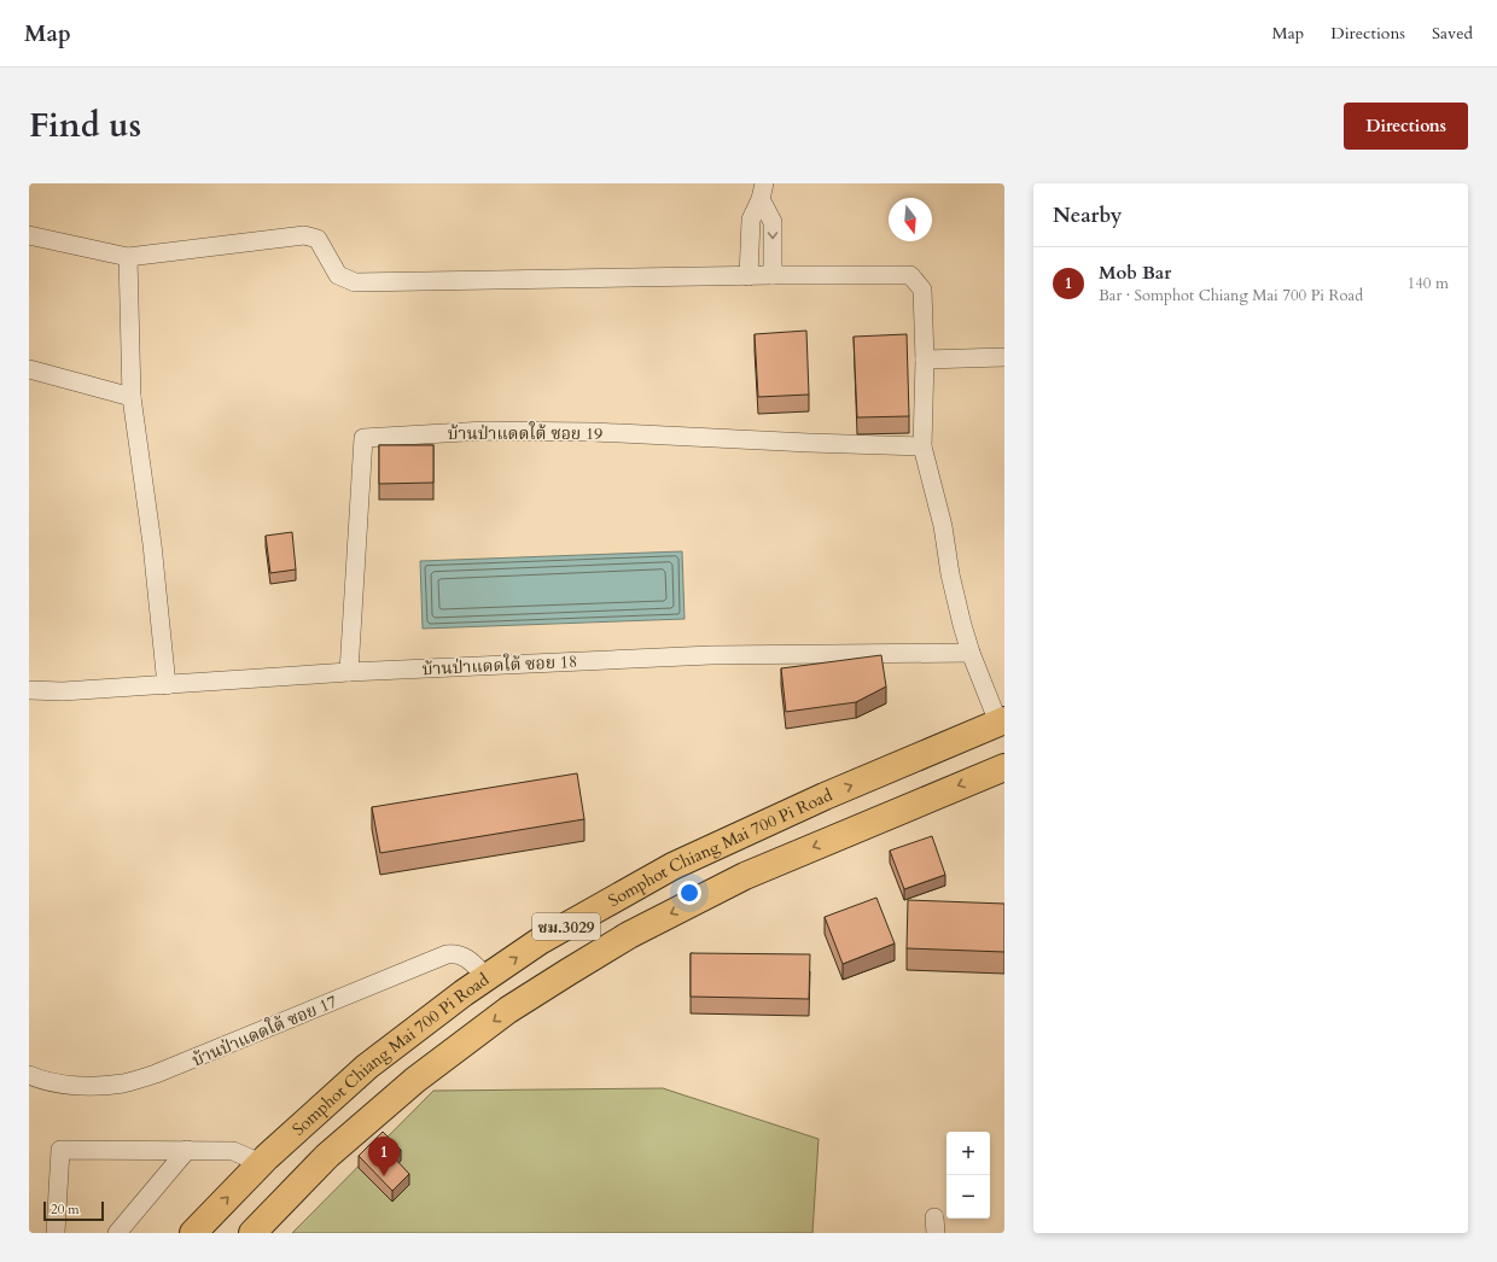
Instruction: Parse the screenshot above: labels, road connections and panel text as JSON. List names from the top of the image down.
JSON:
{
  "streets": {
    "main road": ["Somphot Chiang Mai 700 Pi Road", "ชม.3029"],
    "street": ["บ้านป่าแดดใต้ ซอย 19", "บ้านป่าแดดใต้ ซอย 18", "บ้านป่าแดดใต้ ซอย 17"]
  },
  "crossings": [
    ["บ้านป่าแดดใต้ ซอย 19", "บ้านป่าแดดใต้ ซอย 18"],
    ["Somphot Chiang Mai 700 Pi Road", "บ้านป่าแดดใต้ ซอย 17"]
  ],
  "scale_bar": "20 m",
  "north": "bottom",
  "page": {
    "header": "Map",
    "nav": ["Map", "Directions", "Saved"],
    "title": "Find us",
    "buttons": "Directions",
    "heading": "Nearby",
    "list": [
      {
        "mark": "1",
        "name": "Mob Bar",
        "note": "Bar · Somphot Chiang Mai 700 Pi Road",
        "value": "140 m"
      }
    ],
    "map_buttons": ["+", "−"],
    "pins": "1",
    "scale": "20 m"
  }
}
